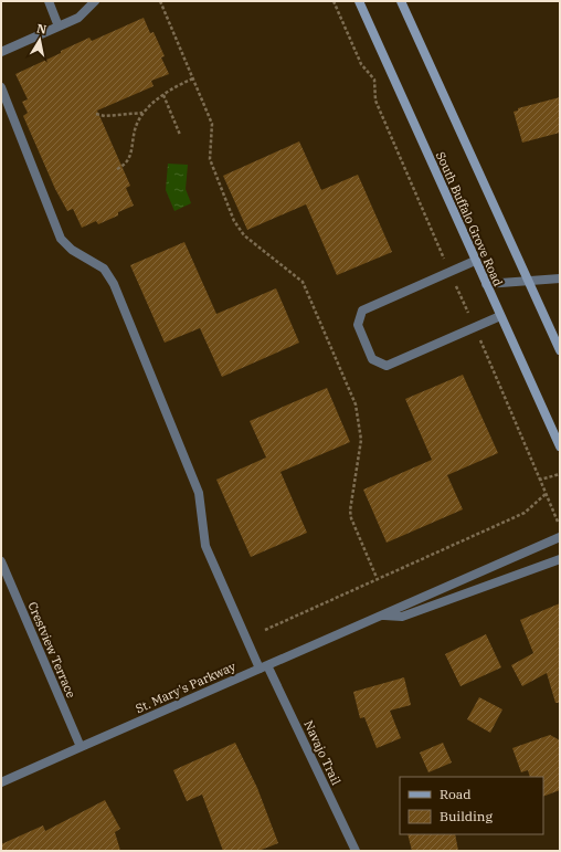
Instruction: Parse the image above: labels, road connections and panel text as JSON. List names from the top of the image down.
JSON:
{
  "streets": {
    "main road": ["South Buffalo Grove Road"],
    "street": ["Crestview Terrace", "St. Mary's Parkway", "Navajo Trail"]
  },
  "crossings": [
    ["Crestview Terrace", "St. Mary's Parkway"],
    ["St. Mary's Parkway", "Navajo Trail"]
  ],
  "legend": ["Road", "Building"],
  "north": "top"
}
